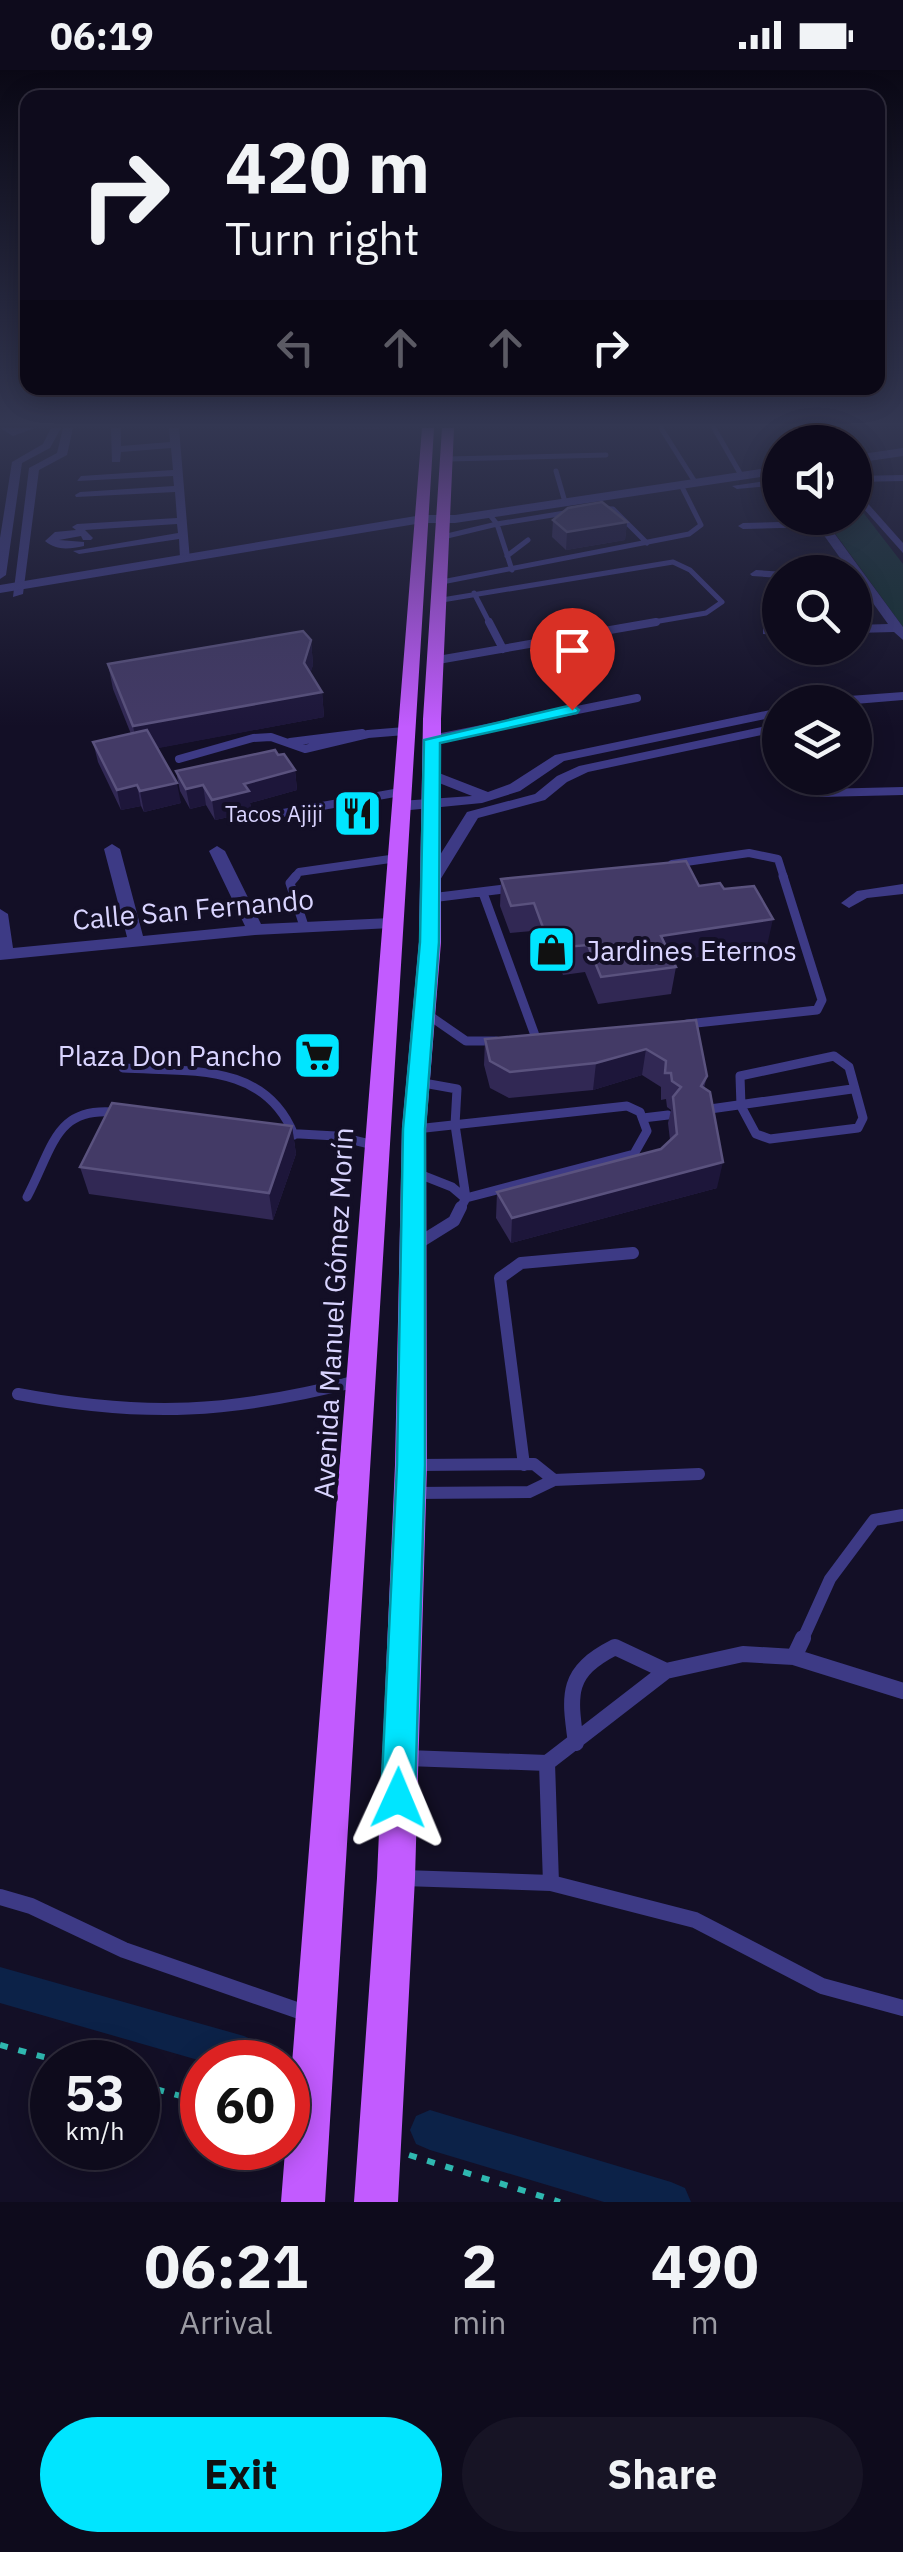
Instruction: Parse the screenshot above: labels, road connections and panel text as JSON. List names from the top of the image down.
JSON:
{
  "streets": {
    "main road": ["Avenida Manuel Gómez Morín"],
    "street": ["Calle San Fernando"]
  },
  "crossings": [
    ["Calle San Fernando", "Avenida Manuel Gómez Morín"]
  ],
  "places": {
    "restaurant": ["Tacos Ajiji"],
    "shop": ["Jardines Eternos"],
    "supermarket": ["Plaza Don Pancho"]
  },
  "page": {
    "status": "06:19",
    "turn": ["420 m", "Turn right"],
    "speed": "53 km/h",
    "limit": "60",
    "eta": [
      "06:21",
      "Arrival",
      "2",
      "min",
      "490",
      "m"
    ],
    "buttons": ["Exit", "Share"]
  }
}
